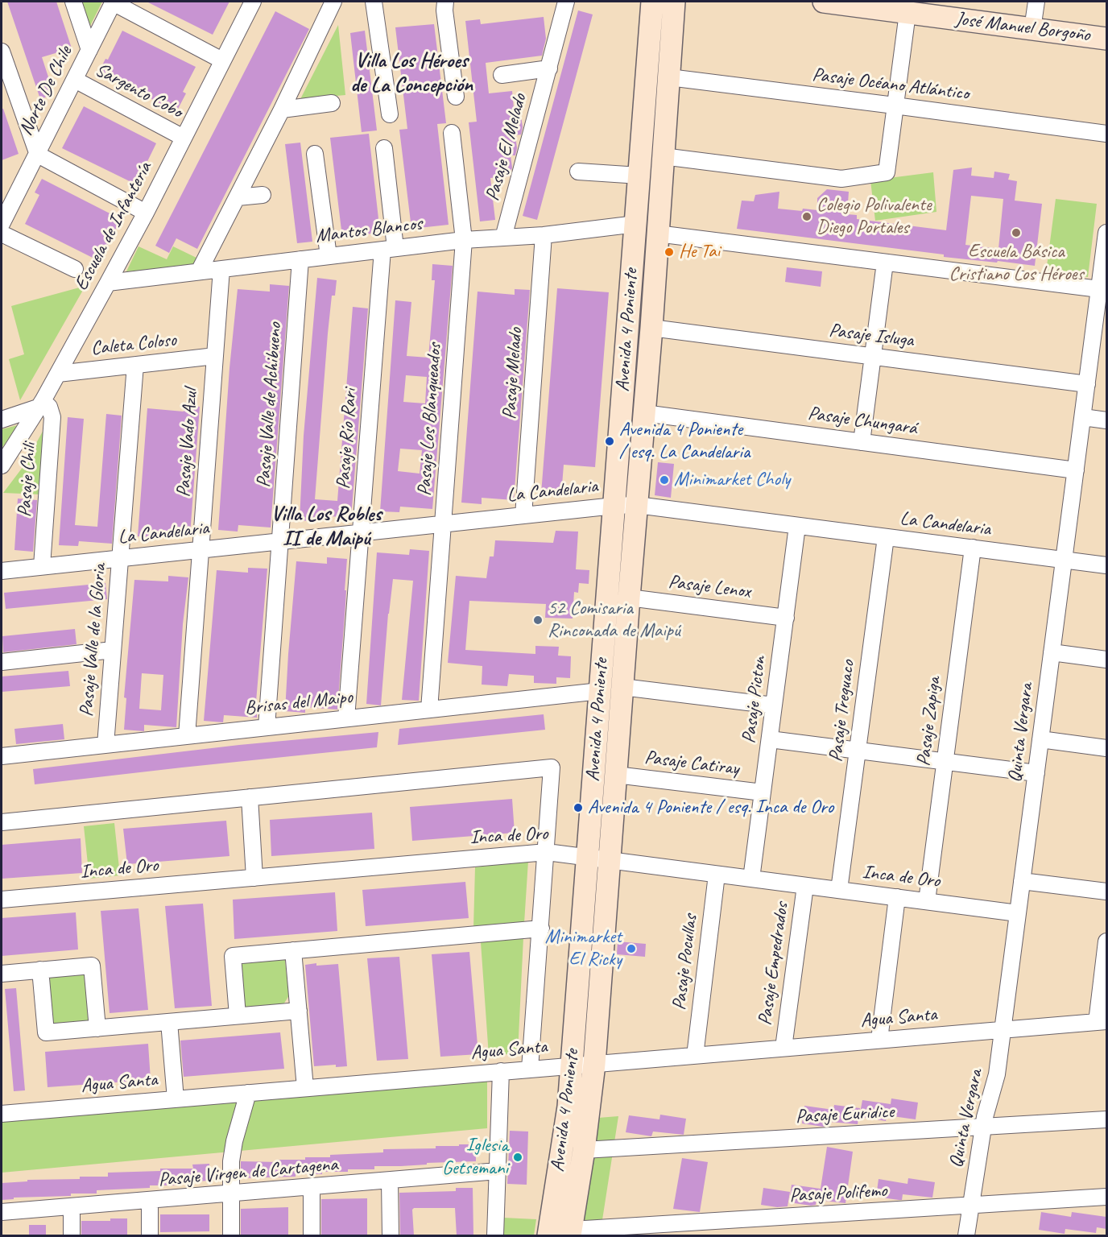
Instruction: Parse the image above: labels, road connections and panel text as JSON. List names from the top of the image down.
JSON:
{
  "streets": {
    "street": [
      "José Manuel Borgoño",
      "Pasaje Océano Atlántico",
      "Norte De Chile",
      "Sargento Cobo",
      "Pasaje El Melado",
      "Escuela de Infantería",
      "Mantos Blancos",
      "Avenida 4 Poniente",
      "Pasaje Isluga",
      "Caleta Coloso",
      "Pasaje Melado",
      "Pasaje Valle de Achibueno",
      "Pasaje Los Blanqueados",
      "Pasaje Chungará",
      "Pasaje Río Rari",
      "Pasaje Vado Azul",
      "Pasaje Chili",
      "La Candelaria",
      "Pasaje Lenox",
      "Pasaje Valle de la Gloria",
      "Pasaje Picton",
      "Brisas del Maipo",
      "Pasaje Treguaco",
      "Pasaje Zapiga",
      "Quinta Vergara",
      "Pasaje Catiray",
      "Inca de Oro",
      "Pasaje Pocullas",
      "Pasaje Empedrados",
      "Agua Santa",
      "Pasaje Euridice",
      "Pasaje Virgen de Cartagena",
      "Pasaje Polifemo"
    ]
  },
  "crossings": [
    ["Pasaje Océano Atlántico", "Avenida 4 Poniente"],
    ["Norte De Chile", "Sargento Cobo"],
    ["Sargento Cobo", "Escuela de Infantería"],
    ["Pasaje El Melado", "Mantos Blancos"],
    ["Escuela de Infantería", "Mantos Blancos"],
    ["Escuela de Infantería", "Caleta Coloso"],
    ["Escuela de Infantería", "Pasaje Chili"],
    ["Mantos Blancos", "Avenida 4 Poniente"],
    ["Mantos Blancos", "Pasaje Melado"],
    ["Mantos Blancos", "Pasaje Valle de Achibueno"],
    ["Mantos Blancos", "Pasaje Los Blanqueados"],
    ["Mantos Blancos", "Pasaje Río Rari"],
    ["Mantos Blancos", "Pasaje Vado Azul"],
    ["Avenida 4 Poniente", "Pasaje Isluga"],
    ["Avenida 4 Poniente", "Pasaje Chungará"],
    ["Avenida 4 Poniente", "La Candelaria"],
    ["Avenida 4 Poniente", "Pasaje Lenox"],
    ["Avenida 4 Poniente", "Brisas del Maipo"],
    ["Avenida 4 Poniente", "Pasaje Catiray"],
    ["Avenida 4 Poniente", "Inca de Oro"],
    ["Avenida 4 Poniente", "Agua Santa"],
    ["Avenida 4 Poniente", "Pasaje Euridice"],
    ["Avenida 4 Poniente", "Pasaje Polifemo"],
    ["Pasaje Isluga", "Quinta Vergara"],
    ["Caleta Coloso", "Pasaje Vado Azul"],
    ["Caleta Coloso", "Pasaje Valle de la Gloria"],
    ["Pasaje Melado", "La Candelaria"],
    ["Pasaje Valle de Achibueno", "La Candelaria"],
    ["Pasaje Valle de Achibueno", "Brisas del Maipo"],
    ["Pasaje Los Blanqueados", "La Candelaria"],
    ["Pasaje Los Blanqueados", "Brisas del Maipo"],
    ["Pasaje Chungará", "Quinta Vergara"],
    ["Pasaje Río Rari", "La Candelaria"],
    ["Pasaje Río Rari", "Brisas del Maipo"],
    ["Pasaje Vado Azul", "La Candelaria"],
    ["Pasaje Vado Azul", "Brisas del Maipo"],
    ["Pasaje Chili", "La Candelaria"],
    ["La Candelaria", "Pasaje Valle de la Gloria"],
    ["La Candelaria", "Pasaje Picton"],
    ["La Candelaria", "Pasaje Treguaco"],
    ["La Candelaria", "Pasaje Zapiga"],
    ["La Candelaria", "Quinta Vergara"],
    ["Pasaje Lenox", "Pasaje Picton"],
    ["Pasaje Valle de la Gloria", "Brisas del Maipo"],
    ["Pasaje Picton", "Pasaje Catiray"],
    ["Pasaje Picton", "Inca de Oro"],
    ["Pasaje Treguaco", "Inca de Oro"],
    ["Pasaje Zapiga", "Inca de Oro"],
    ["Quinta Vergara", "Inca de Oro"],
    ["Quinta Vergara", "Agua Santa"],
    ["Quinta Vergara", "Pasaje Euridice"],
    ["Quinta Vergara", "Pasaje Polifemo"],
    ["Inca de Oro", "Pasaje Pocullas"],
    ["Inca de Oro", "Pasaje Empedrados"],
    ["Pasaje Pocullas", "Agua Santa"],
    ["Pasaje Empedrados", "Agua Santa"]
  ],
  "districts": ["Villa Los Héroes de La Concepción", "Villa Los Robles II de Maipú"],
  "places": [
    "Colegio Polivalente Diego Portales",
    "Escuela Básica Cristiano Los Héroes",
    "He Tai",
    "Avenida 4 Poniente / esq. La Candelaria",
    "Minimarket Choly",
    "52 Comisaria Rinconada de Maipú",
    "Avenida 4 Poniente / esq. Inca de Oro",
    "Minimarket El Ricky",
    "Iglesia Getsemani"
  ]
}
